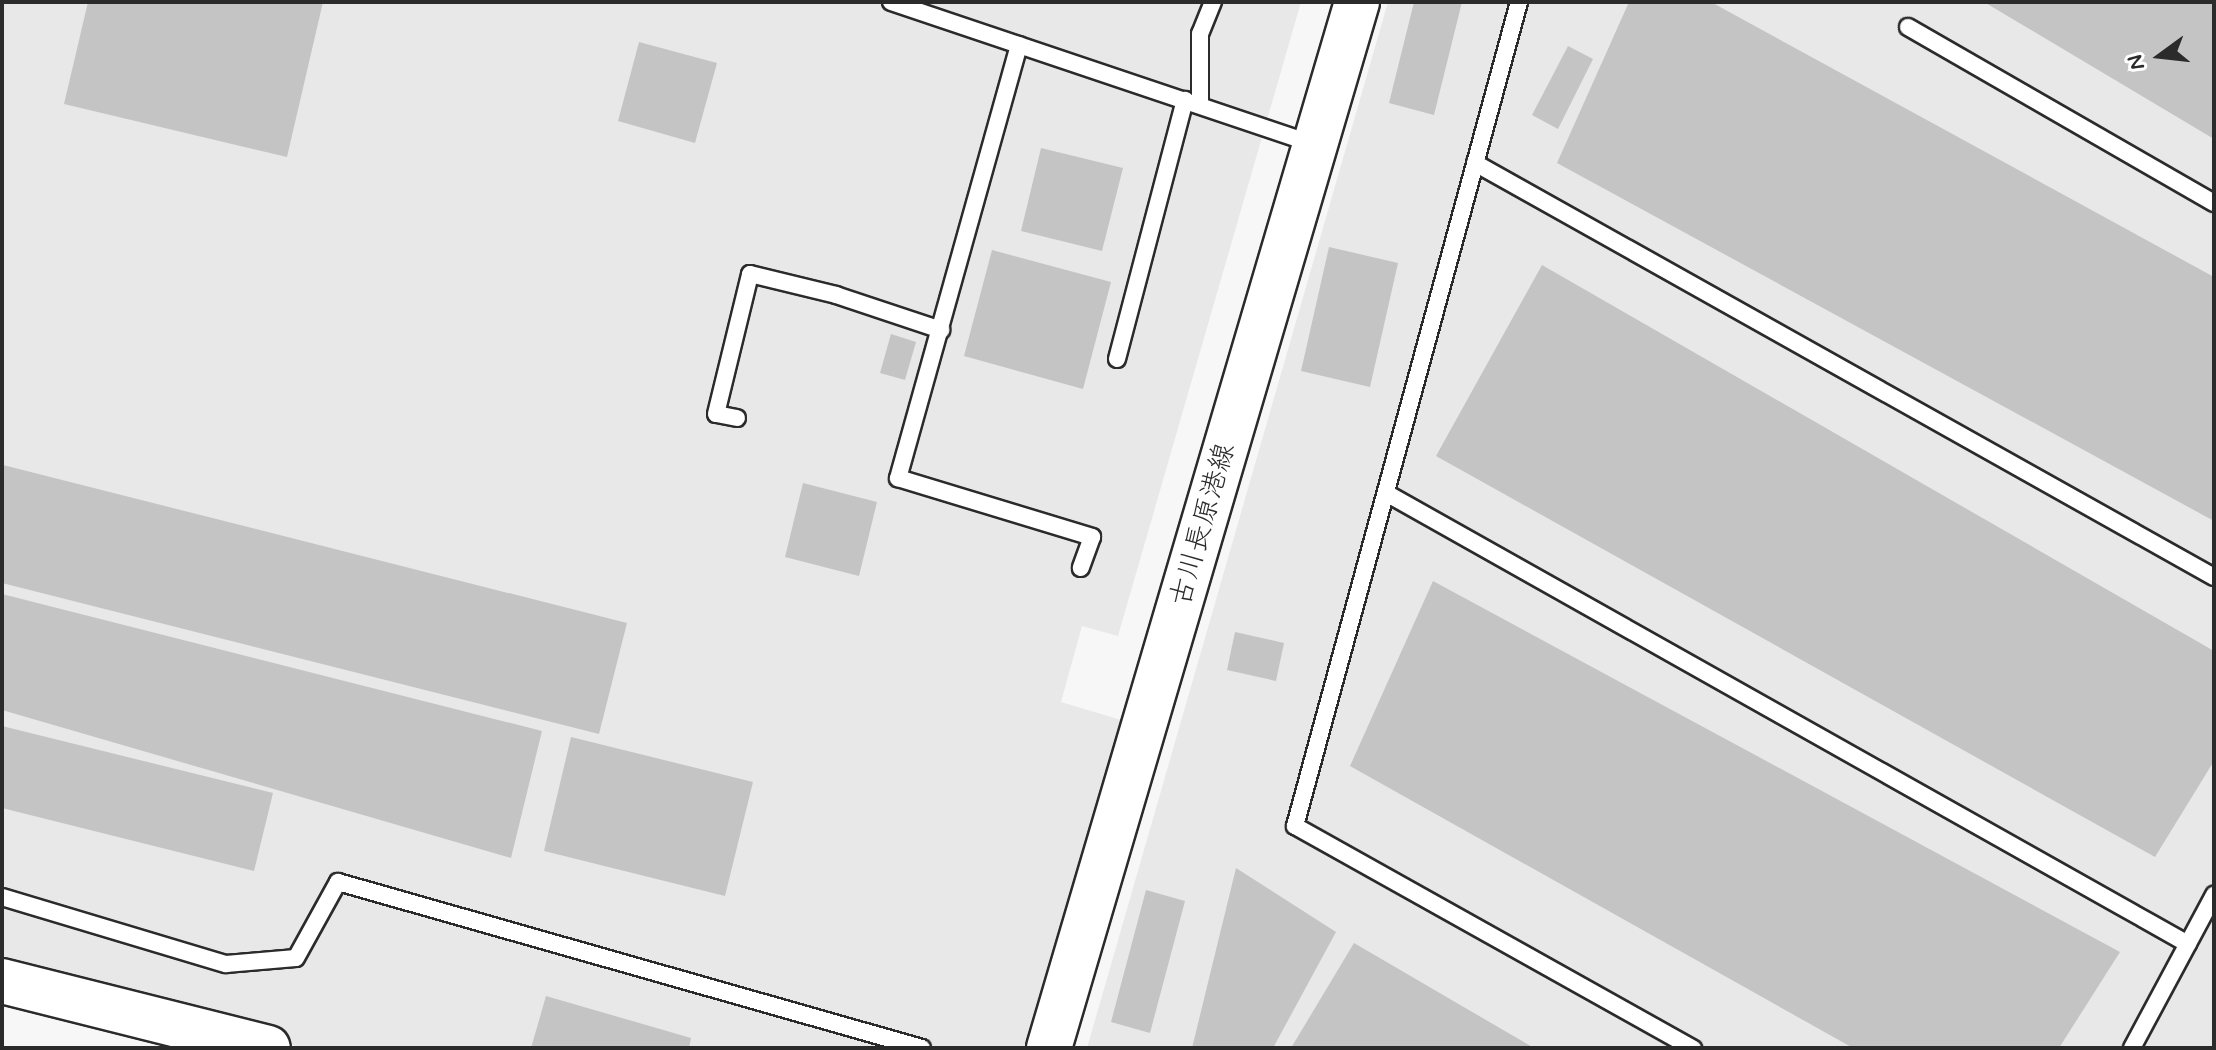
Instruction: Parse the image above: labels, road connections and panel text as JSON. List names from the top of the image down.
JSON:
{
  "streets": {
    "main road": ["古川長原港線"]
  },
  "north": "left"
}
